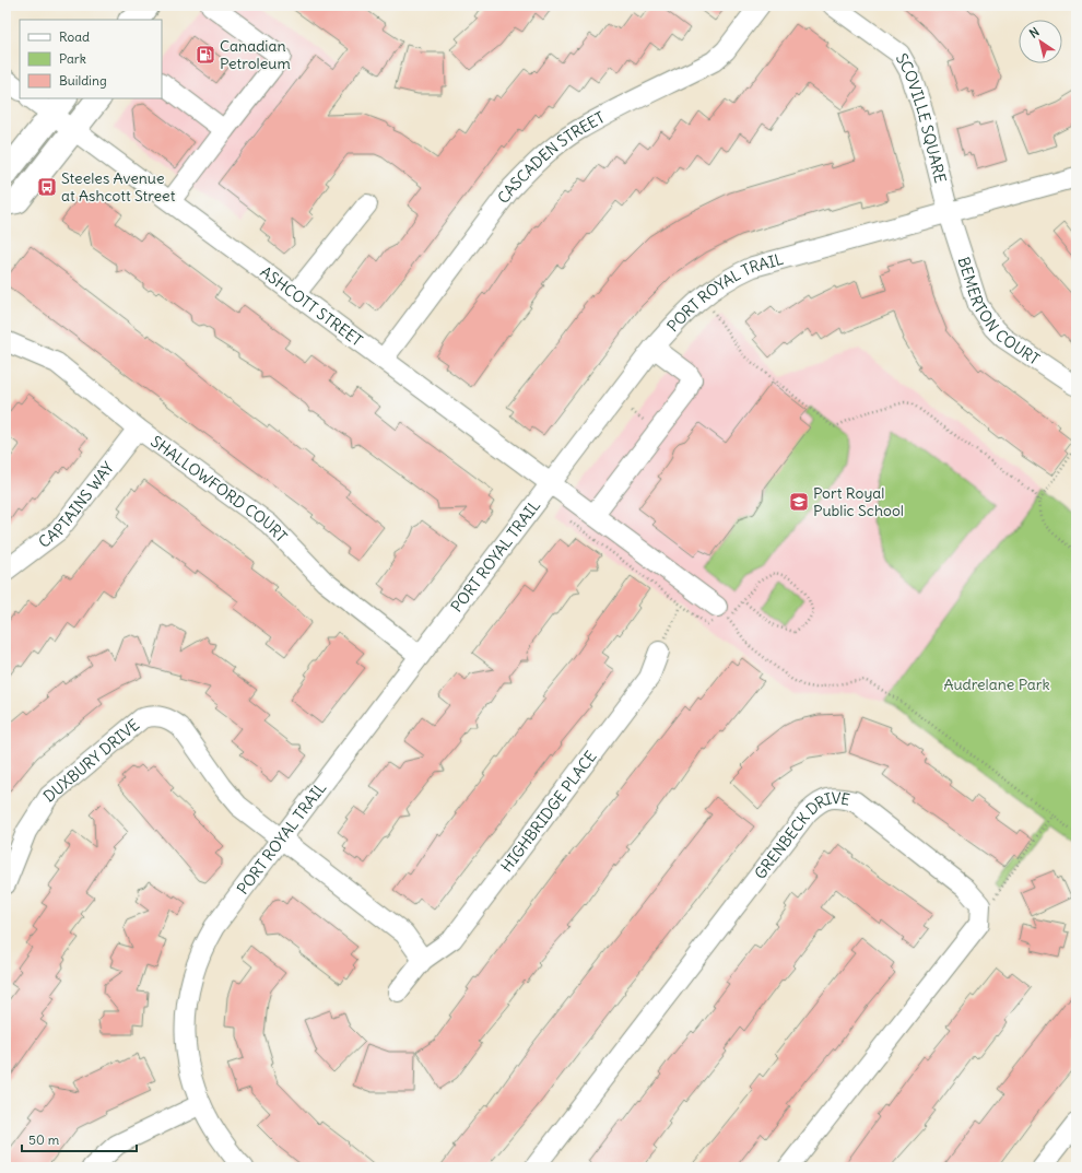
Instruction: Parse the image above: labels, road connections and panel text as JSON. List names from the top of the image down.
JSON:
{
  "streets": {
    "street": [
      "SCOVILLE SQUARE",
      "CASCADEN STREET",
      "PORT ROYAL TRAIL",
      "ASHCOTT STREET",
      "BEMERTON COURT",
      "SHALLOWFORD COURT",
      "CAPTAINS WAY",
      "DUXBURY DRIVE",
      "HIGHBRIDGE PLACE",
      "GRENBECK DRIVE"
    ]
  },
  "crossings": [
    ["SCOVILLE SQUARE", "PORT ROYAL TRAIL"],
    ["SCOVILLE SQUARE", "BEMERTON COURT"],
    ["CASCADEN STREET", "ASHCOTT STREET"],
    ["PORT ROYAL TRAIL", "ASHCOTT STREET"],
    ["PORT ROYAL TRAIL", "BEMERTON COURT"],
    ["PORT ROYAL TRAIL", "SHALLOWFORD COURT"],
    ["PORT ROYAL TRAIL", "DUXBURY DRIVE"],
    ["SHALLOWFORD COURT", "CAPTAINS WAY"]
  ],
  "parks": ["Audrelane Park"],
  "places": {
    "fuel station": ["Canadian Petroleum"],
    "bus stop": ["Steeles Avenue at Ashcott Street"],
    "school or university": ["Port Royal Public School"]
  },
  "legend": ["Road", "Park", "Building"],
  "scale_bar": "50 m",
  "north": "top left"
}
